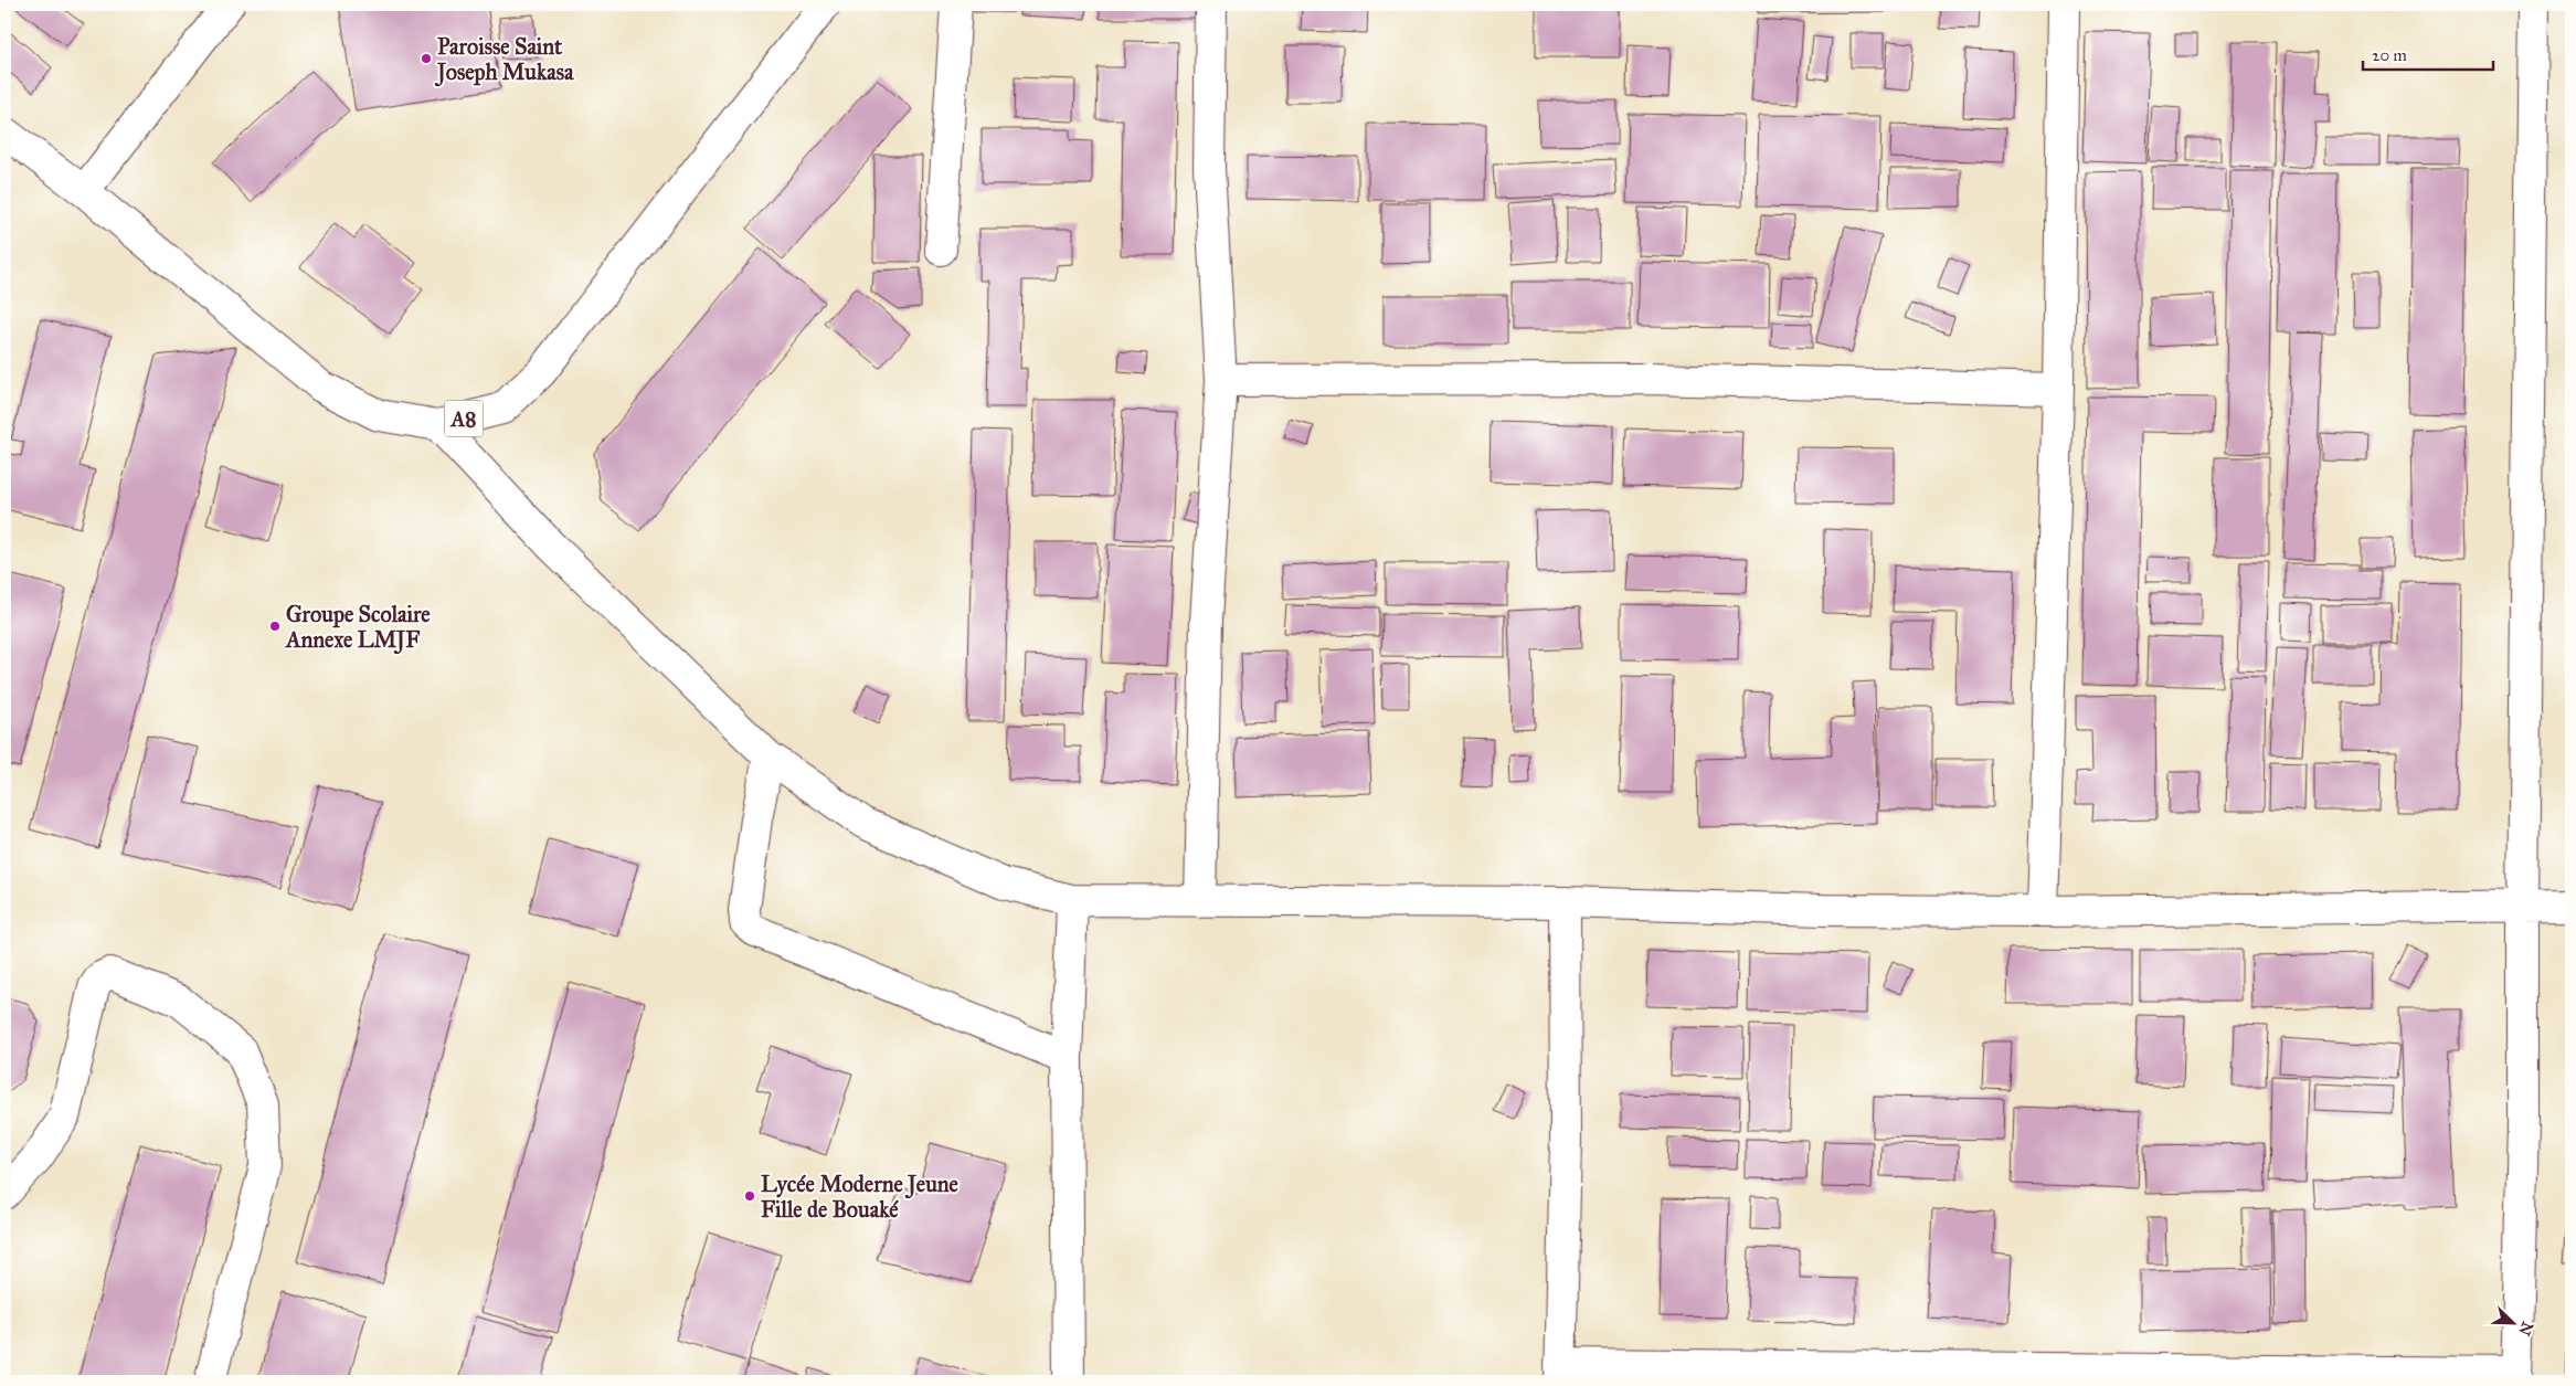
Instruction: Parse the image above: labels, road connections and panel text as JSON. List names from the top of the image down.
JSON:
{
  "streets": {
    "street": ["A8"]
  },
  "places": ["Paroisse Saint Joseph Mukasa", "Groupe Scolaire Annexe LMJF", "Lycée Moderne Jeune Fille de Bouaké"],
  "scale_bar": "20 m",
  "north": "bottom right"
}
